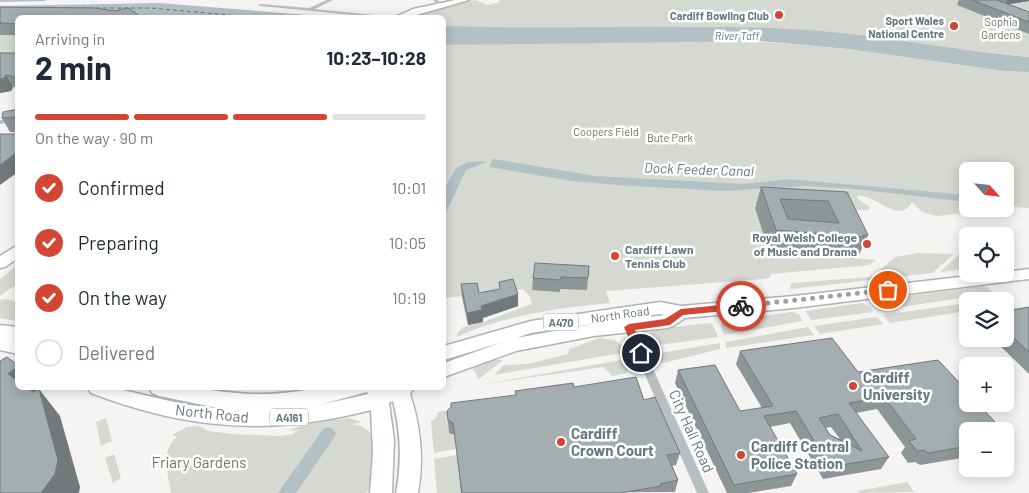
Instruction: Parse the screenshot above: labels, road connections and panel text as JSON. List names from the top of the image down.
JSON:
{
  "streets": {
    "main road": ["North Road", "A470", "A4161"],
    "street": ["City Hall Road"]
  },
  "crossings": [
    ["North Road", "City Hall Road"]
  ],
  "water": ["River Taff", "Dock Feeder Canal"],
  "parks": [
    "Sophia Gardens",
    "Coopers Field",
    "Bute Park",
    "Friary Gardens"
  ],
  "places": [
    "Cardiff Bowling Club",
    "Sport Wales National Centre",
    "Royal Welsh College of Music and Drama",
    "Cardiff Lawn Tennis Club",
    "Cardiff University",
    "Cardiff Crown Court",
    "Cardiff Central Police Station"
  ],
  "north": "bottom right",
  "page": {
    "heading": ["2 min", "Arriving in", "10:23–10:28"],
    "bar": "On the way · 90 m",
    "list": [
      ["Confirmed", "10:01"],
      ["Preparing", "10:05"],
      ["On the way", "10:19"],
      "Delivered"
    ],
    "map_buttons": ["+", "−"]
  }
}
